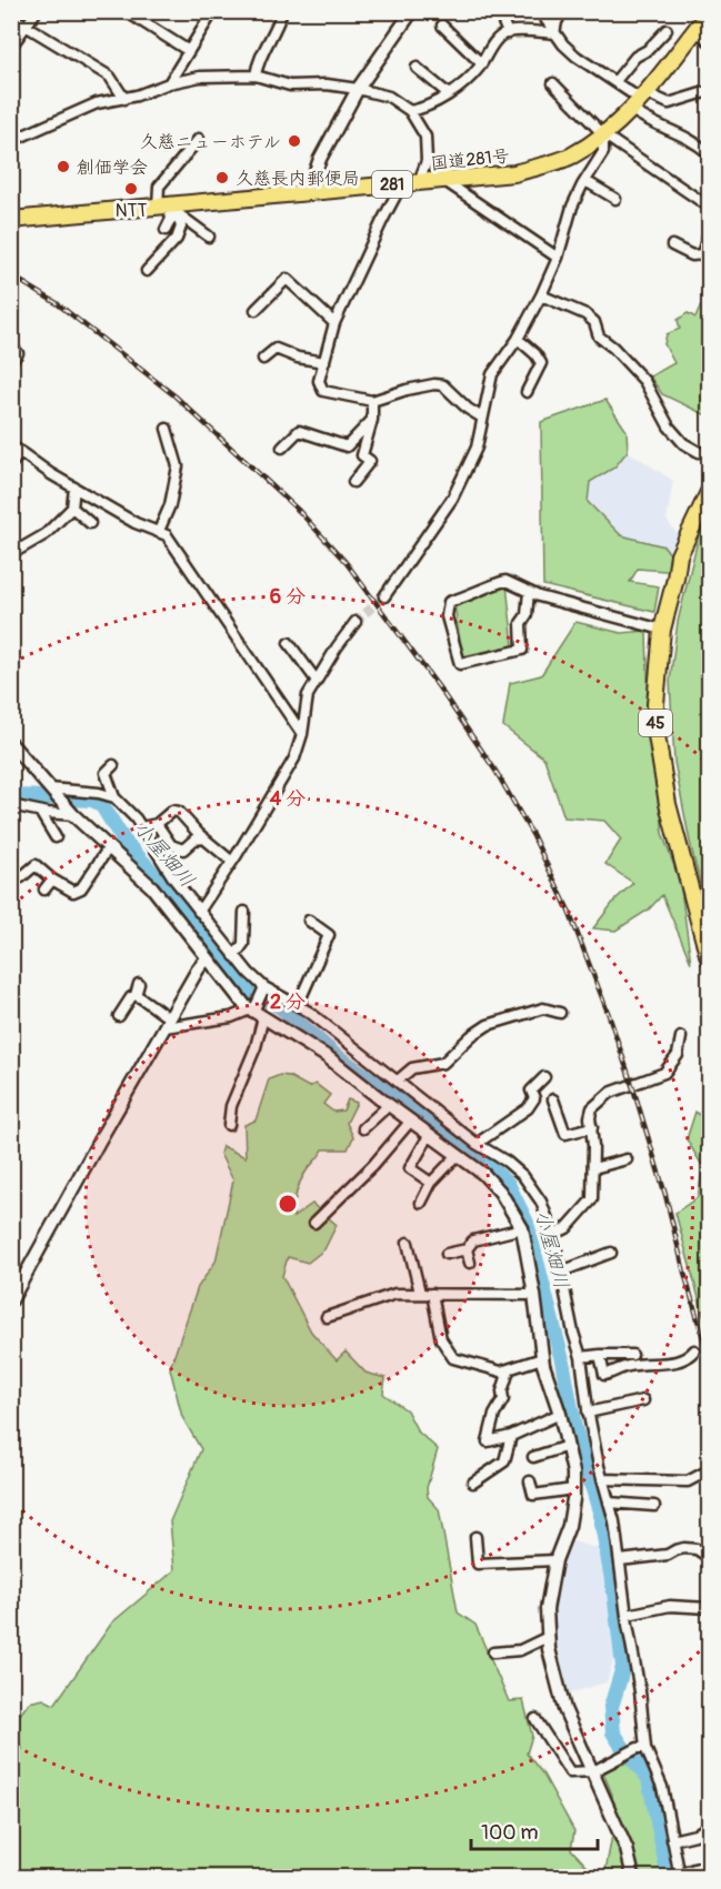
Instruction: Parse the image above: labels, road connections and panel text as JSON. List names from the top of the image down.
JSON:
{
  "streets": {
    "highway": ["国道281号", "281", "45"]
  },
  "water": ["小屋畑川"],
  "places": [
    "久慈ニューホテル",
    "創価学会",
    "久慈長内郵便局",
    "NTT"
  ],
  "scale_bar": "100 m",
  "rings": ["6 分", "4 分", "2 分"]
}
